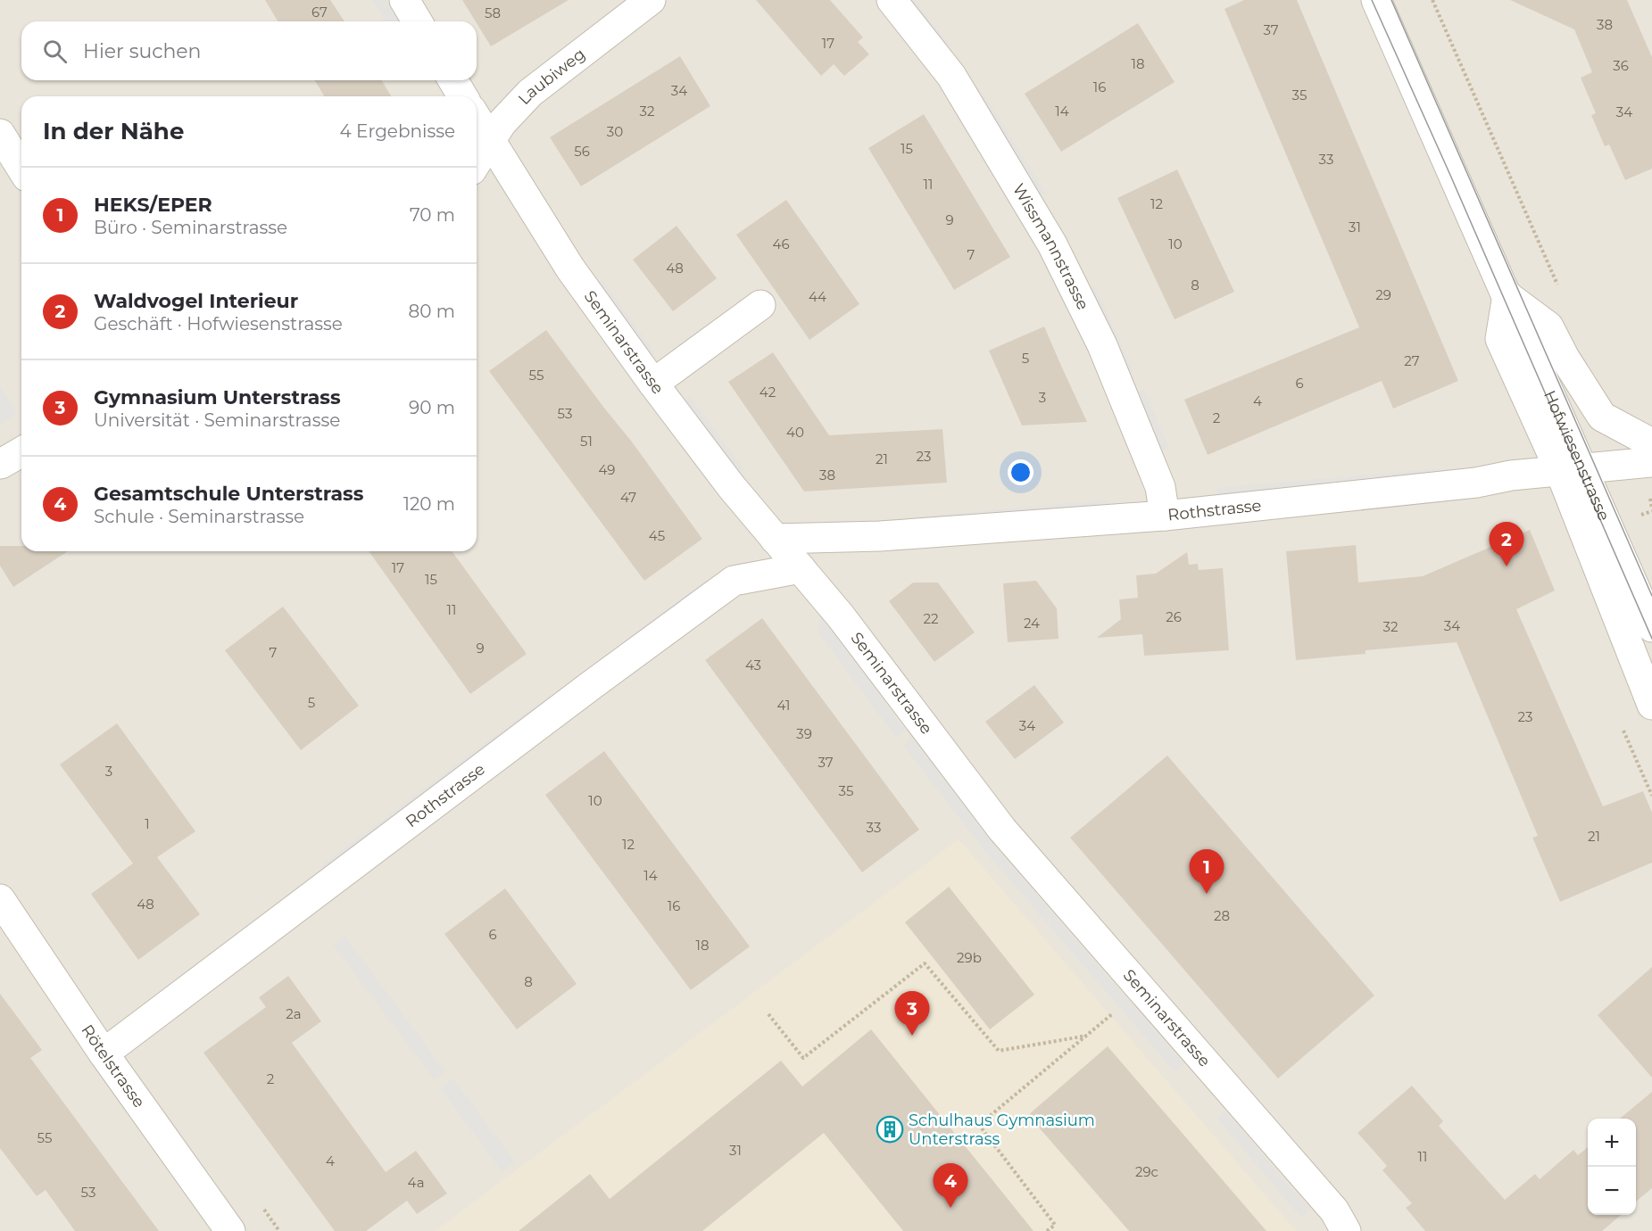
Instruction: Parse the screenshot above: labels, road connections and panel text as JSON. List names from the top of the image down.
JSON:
{
  "streets": {
    "street": [
      "Laubiweg",
      "Wissmannstrasse",
      "Seminarstrasse",
      "Hofwiesenstrasse",
      "Rothstrasse",
      "Rötelstrasse"
    ]
  },
  "crossings": [
    ["Laubiweg", "Seminarstrasse"],
    ["Wissmannstrasse", "Rothstrasse"],
    ["Seminarstrasse", "Rothstrasse"],
    ["Hofwiesenstrasse", "Rothstrasse"],
    ["Rothstrasse", "Rötelstrasse"]
  ],
  "places": {
    "building": ["Schulhaus Gymnasium Unterstrass"]
  },
  "house_numbers": [
    "67",
    "58",
    "38",
    "37",
    "17",
    "18",
    "36",
    "16",
    "34",
    "35",
    "32",
    "14",
    "34",
    "30",
    "15",
    "56",
    "33",
    "11",
    "12",
    "9",
    "31",
    "46",
    "10",
    "7",
    "48",
    "8",
    "29",
    "44",
    "5",
    "27",
    "55",
    "6",
    "42",
    "3",
    "4",
    "53",
    "2",
    "40",
    "51",
    "23",
    "21",
    "49",
    "38",
    "47",
    "45",
    "17",
    "15",
    "11",
    "26",
    "22",
    "24",
    "34",
    "32",
    "9",
    "7",
    "43",
    "5",
    "41",
    "23",
    "34",
    "39",
    "37",
    "3",
    "35",
    "10",
    "1",
    "33",
    "21",
    "12",
    "14",
    "48",
    "16",
    "28",
    "6",
    "18",
    "29b",
    "8",
    "2a",
    "2",
    "55",
    "31",
    "11",
    "4",
    "29c",
    "4a",
    "53"
  ],
  "page": {
    "search": "Hier suchen",
    "heading": ["In der Nähe", "4 Ergebnisse"],
    "list": [
      {
        "mark": "1",
        "name": "HEKS/EPER",
        "note": "Büro · Seminarstrasse",
        "value": "70 m"
      },
      {
        "mark": "2",
        "name": "Waldvogel Interieur",
        "note": "Geschäft · Hofwiesenstrasse",
        "value": "80 m"
      },
      {
        "mark": "3",
        "name": "Gymnasium Unterstrass",
        "note": "Universität · Seminarstrasse",
        "value": "90 m"
      },
      {
        "mark": "4",
        "name": "Gesamtschule Unterstrass",
        "note": "Schule · Seminarstrasse",
        "value": "120 m"
      }
    ],
    "pins": [
      "2",
      "1",
      "3",
      "4"
    ],
    "map_buttons": ["+", "−"]
  }
}
